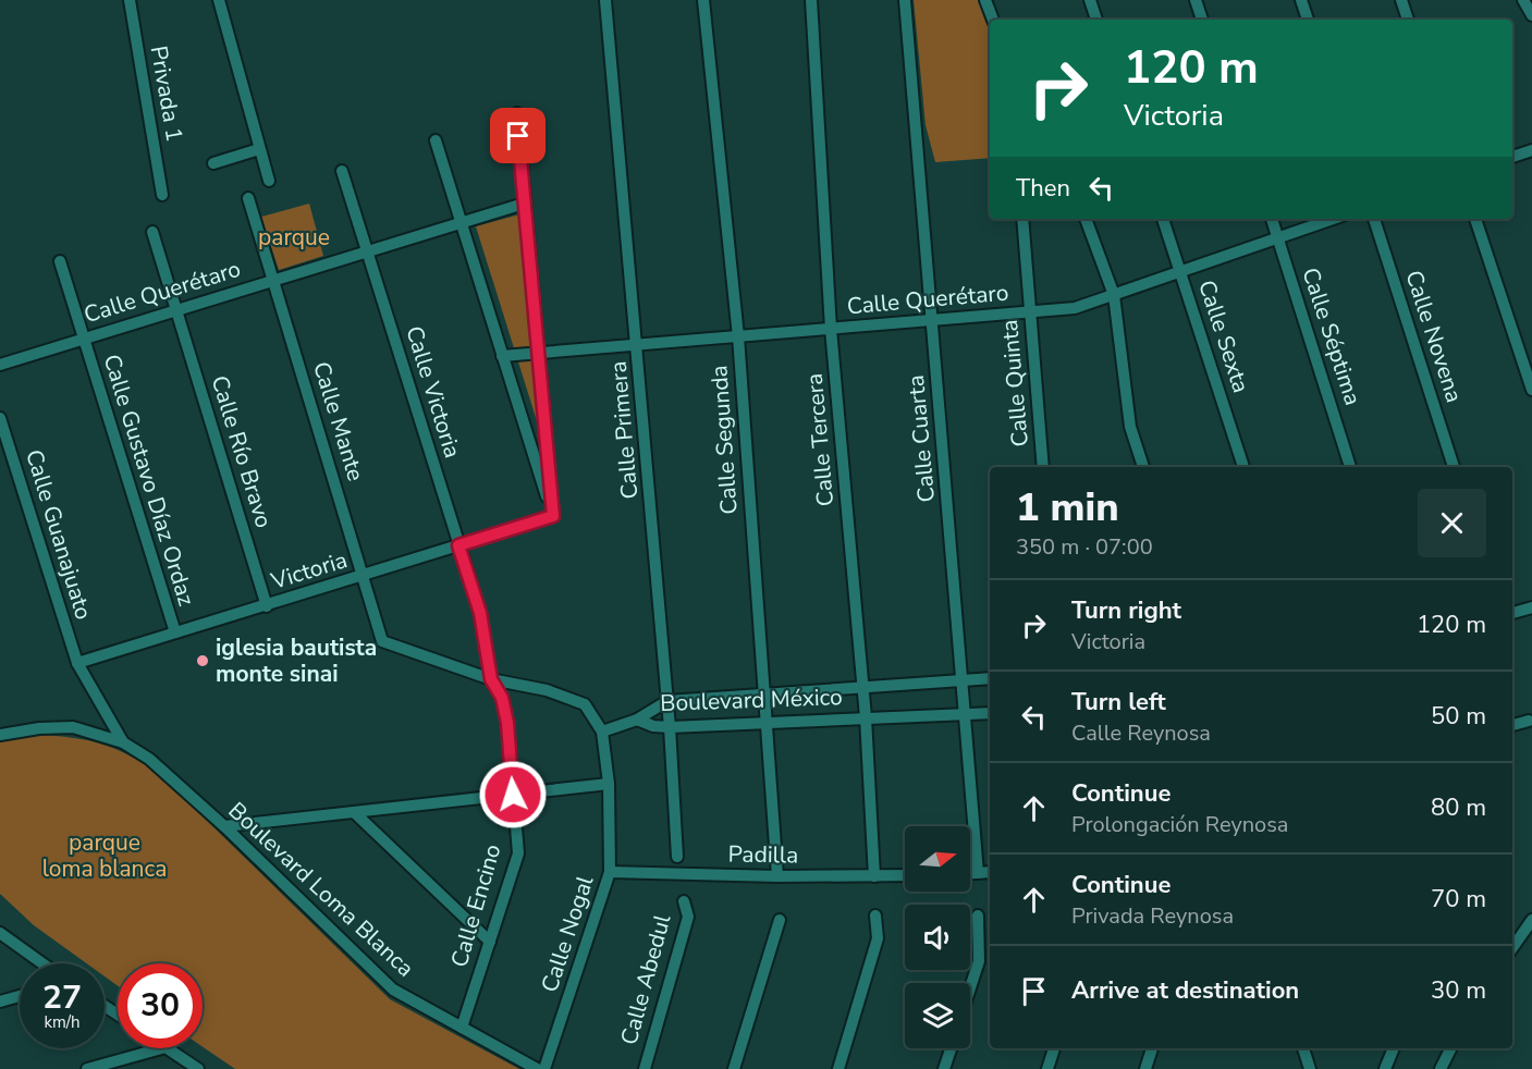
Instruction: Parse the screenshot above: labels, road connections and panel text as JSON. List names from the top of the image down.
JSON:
{
  "streets": {
    "street": [
      "Privada 1",
      "Calle Querétaro",
      "Calle Sexta",
      "Calle Séptima",
      "Calle Novena",
      "Calle Quinta",
      "Calle Victoria",
      "Calle Mante",
      "Calle Primera",
      "Calle Cuarta",
      "Calle Segunda",
      "Calle Tercera",
      "Calle Río Bravo",
      "Calle Gustavo Díaz Ordaz",
      "Calle Guanajuato",
      "Victoria",
      "Boulevard México",
      "Padilla",
      "Boulevard Loma Blanca",
      "Calle Encino",
      "Calle Nogal",
      "Calle Abedul"
    ]
  },
  "crossings": [
    ["Calle Querétaro", "Calle Sexta"],
    ["Calle Querétaro", "Calle Séptima"],
    ["Calle Querétaro", "Calle Quinta"],
    ["Calle Querétaro", "Calle Victoria"],
    ["Calle Querétaro", "Calle Mante"],
    ["Calle Querétaro", "Calle Primera"],
    ["Calle Querétaro", "Calle Cuarta"],
    ["Calle Querétaro", "Calle Segunda"],
    ["Calle Querétaro", "Calle Tercera"],
    ["Calle Querétaro", "Calle Río Bravo"],
    ["Calle Querétaro", "Calle Gustavo Díaz Ordaz"],
    ["Calle Victoria", "Calle Mante"],
    ["Calle Victoria", "Victoria"],
    ["Calle Victoria", "Calle Encino"],
    ["Calle Mante", "Victoria"],
    ["Calle Mante", "Calle Encino"],
    ["Calle Primera", "Boulevard México"],
    ["Calle Cuarta", "Boulevard México"],
    ["Calle Segunda", "Boulevard México"],
    ["Calle Segunda", "Padilla"],
    ["Calle Tercera", "Boulevard México"],
    ["Calle Tercera", "Padilla"],
    ["Calle Río Bravo", "Victoria"],
    ["Calle Gustavo Díaz Ordaz", "Victoria"],
    ["Calle Guanajuato", "Victoria"],
    ["Calle Guanajuato", "Boulevard Loma Blanca"],
    ["Padilla", "Calle Nogal"],
    ["Boulevard Loma Blanca", "Calle Encino"]
  ],
  "parks": ["parque", "parque loma blanca"],
  "places": ["iglesia bautista monte sinai"],
  "north": "right",
  "page": {
    "turn": ["120 m", "Victoria"],
    "then": "Then",
    "heading": ["1 min", "350 m · 07:00"],
    "list": [
      {
        "name": "Turn right",
        "note": "Victoria",
        "value": "120 m"
      },
      {
        "name": "Turn left",
        "note": "Calle Reynosa",
        "value": "50 m"
      },
      {
        "name": "Continue",
        "note": "Prolongación Reynosa",
        "value": "80 m"
      },
      {
        "name": "Continue",
        "note": "Privada Reynosa",
        "value": "70 m"
      },
      {
        "name": "Arrive at destination",
        "value": "30 m"
      }
    ],
    "speed": "27 km/h",
    "limit": "30"
  }
}
